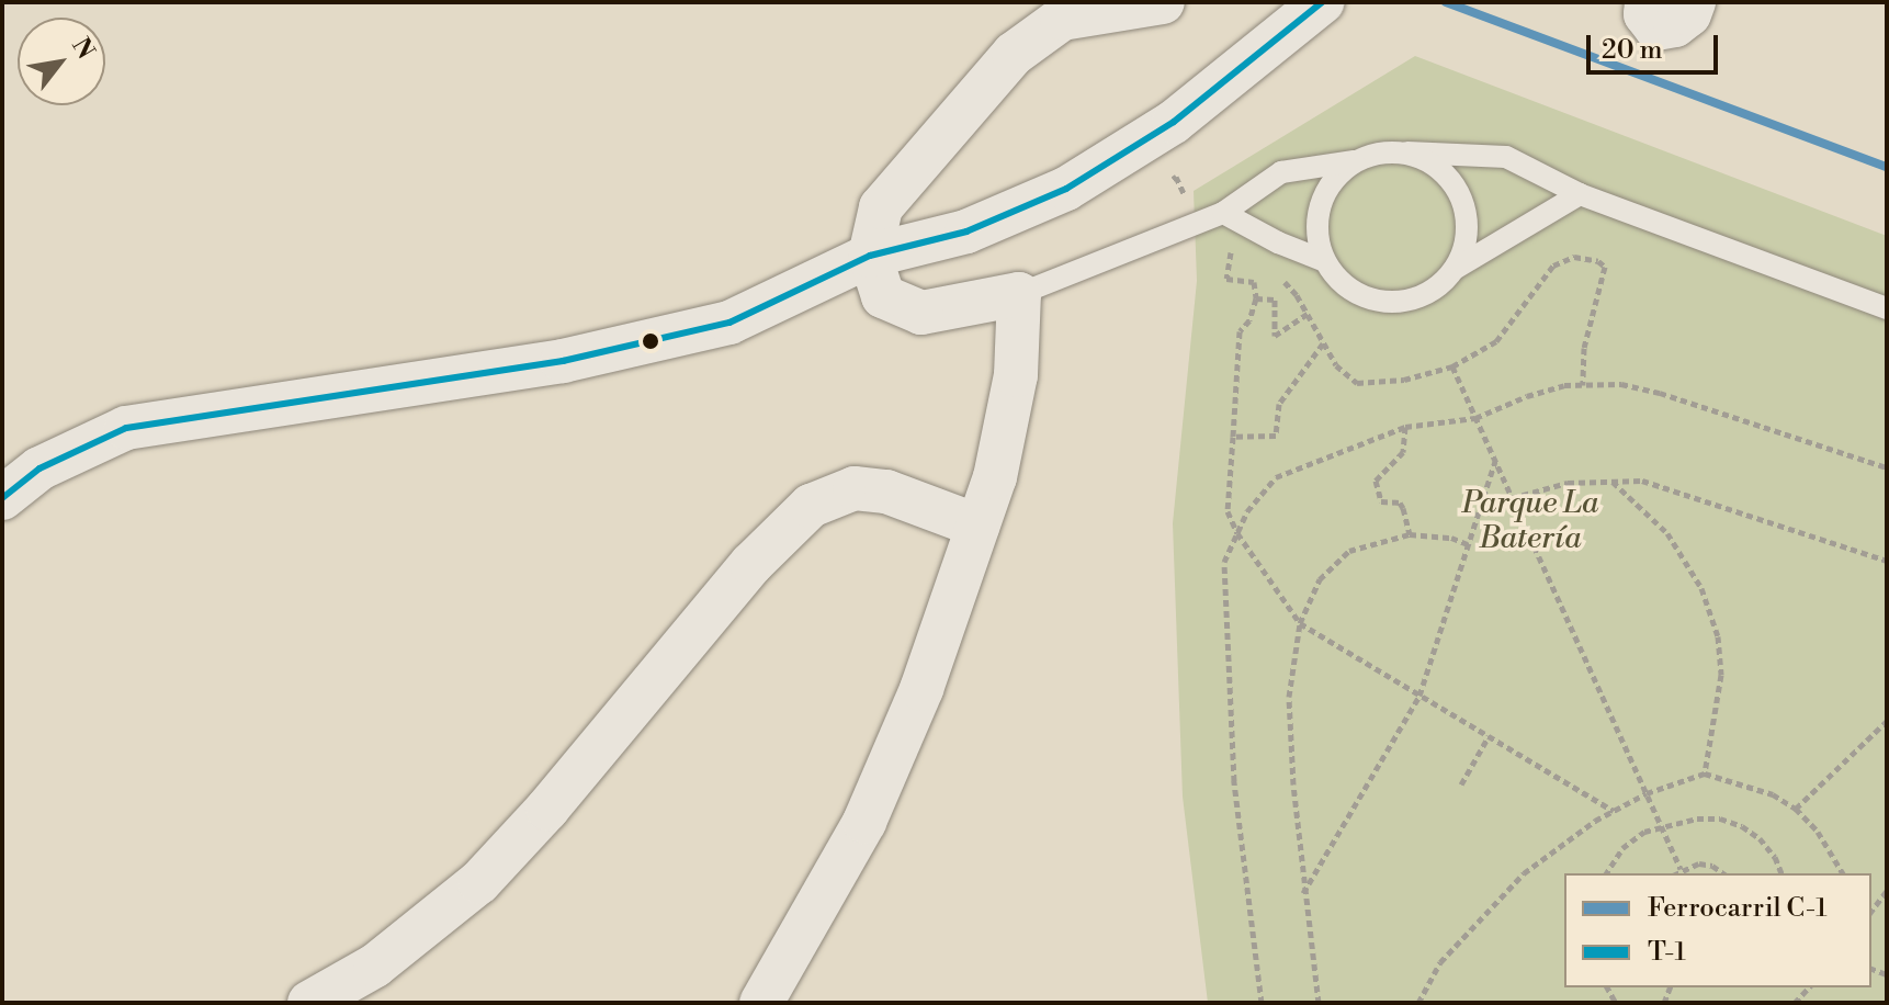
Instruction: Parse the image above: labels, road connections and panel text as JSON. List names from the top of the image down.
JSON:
{
  "parks": ["Parque La Batería"],
  "lines": ["rail line C-1", "transit line T-1"],
  "legend": ["Ferrocarril C-1", "T-1"],
  "scale_bar": "20 m",
  "north": "top right"
}
